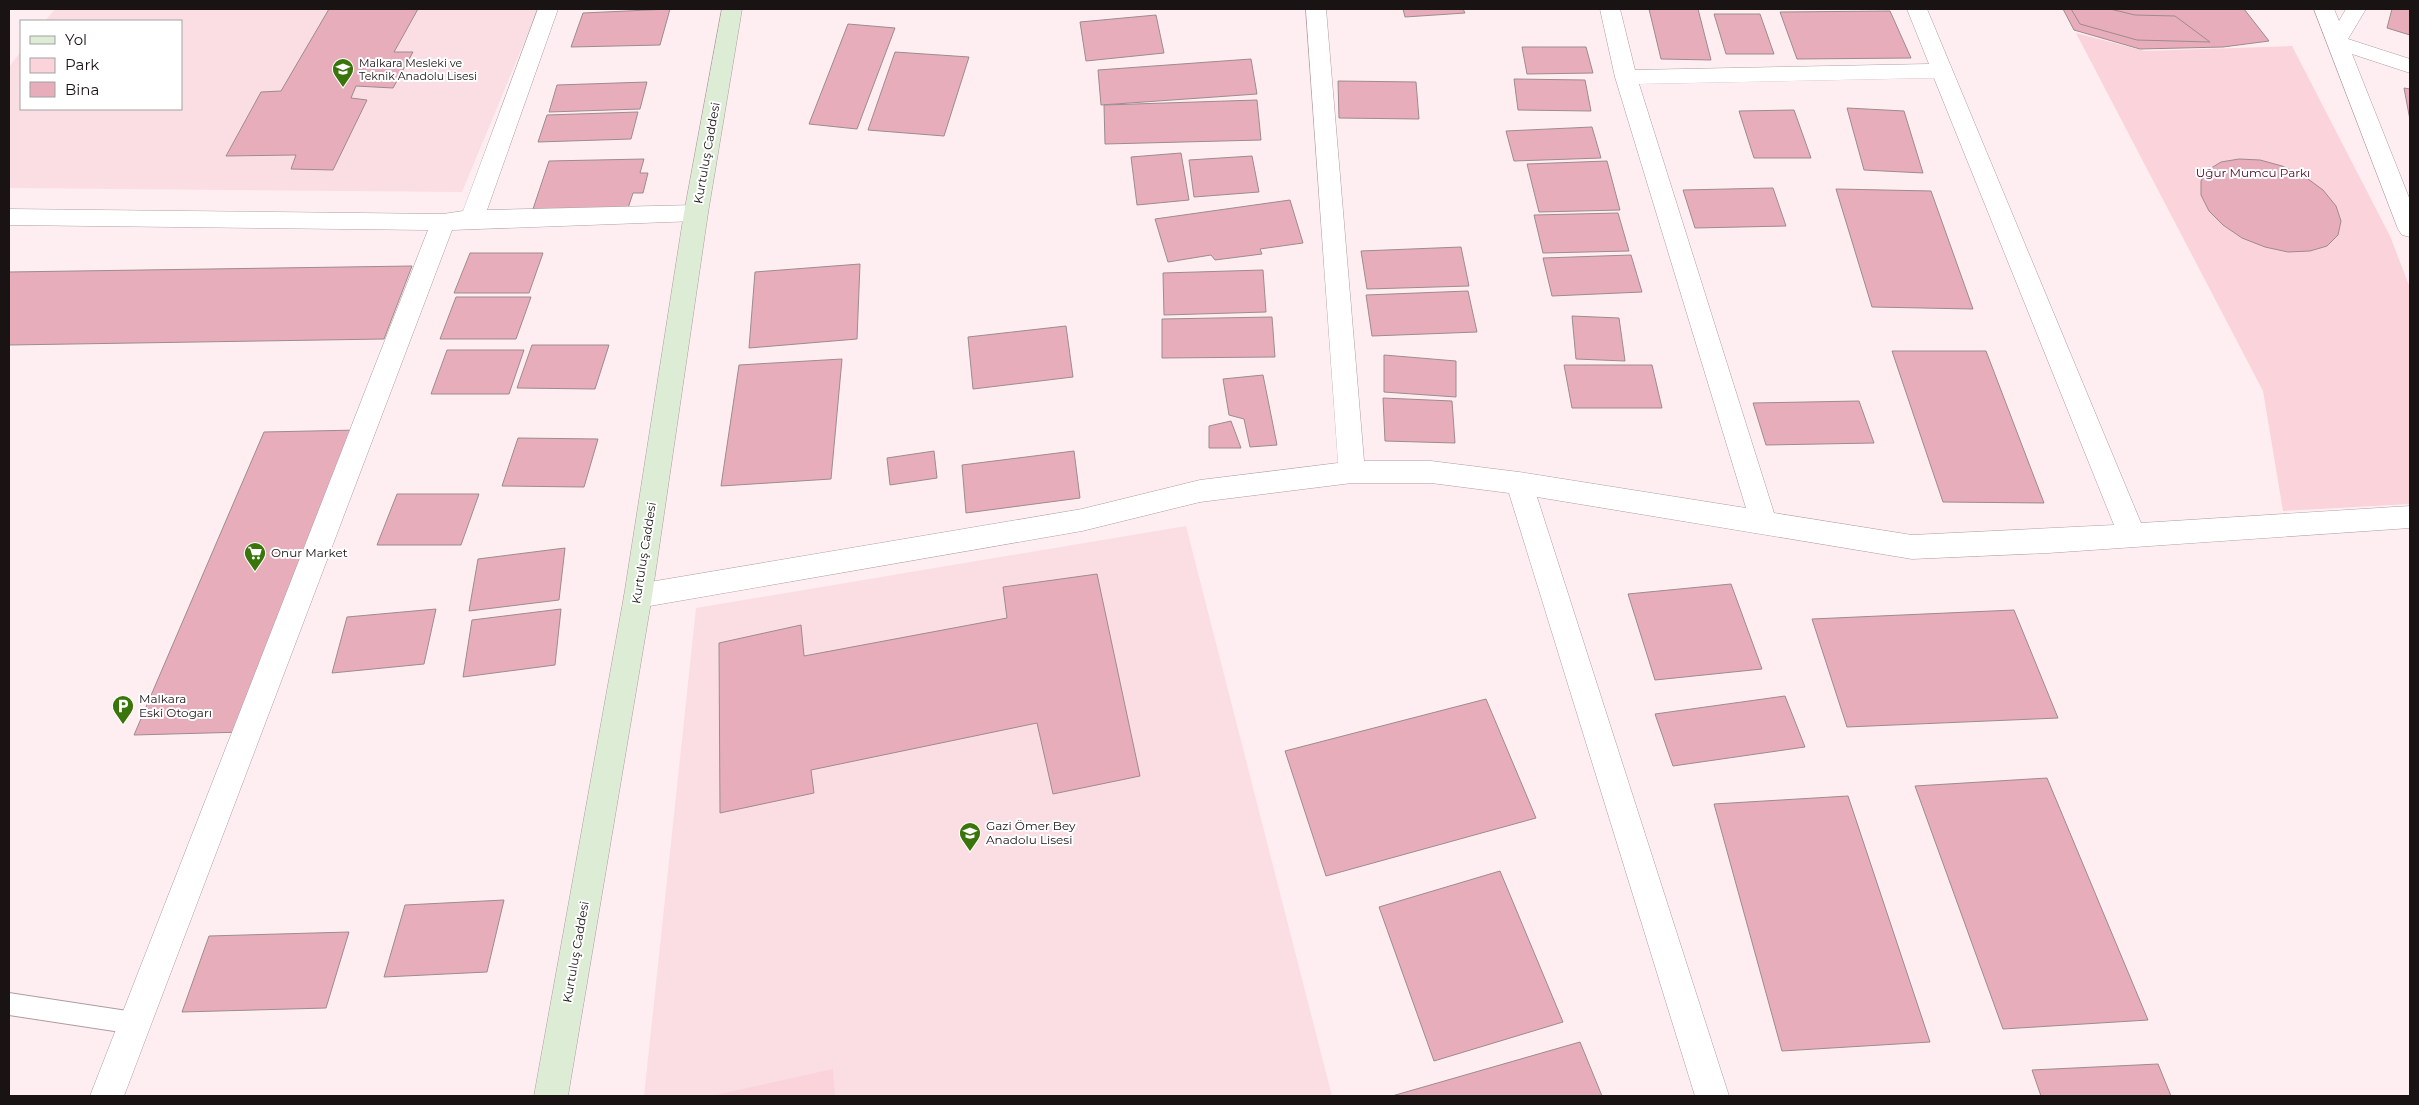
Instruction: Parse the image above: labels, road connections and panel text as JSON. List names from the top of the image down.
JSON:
{
  "streets": {
    "street": ["Kurtuluş Caddesi"]
  },
  "parks": ["Uğur Mumcu Parkı"],
  "places": {
    "school or university": ["Malkara Mesleki ve Teknik Anadolu Lisesi", "Gazi Ömer Bey Anadolu Lisesi"],
    "supermarket": ["Onur Market"],
    "parking": ["Malkara Eski Otogarı"]
  },
  "legend": ["Yol", "Park", "Bina"]
}
